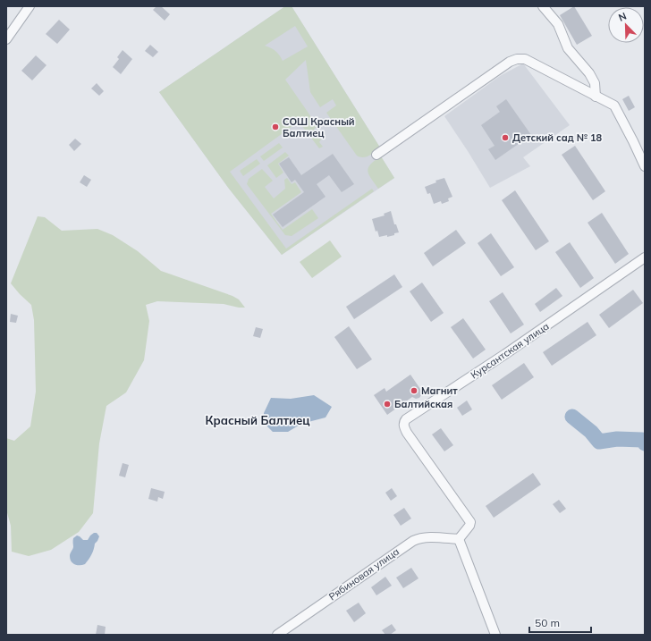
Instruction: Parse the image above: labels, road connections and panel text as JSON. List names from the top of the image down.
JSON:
{
  "streets": {
    "street": ["Курсантская улица", "Рябиновая улица"]
  },
  "crossings": [
    ["Курсантская улица", "Рябиновая улица"]
  ],
  "districts": ["Красный Балтиец"],
  "places": [
    "СОШ Красный Балтиец",
    "Детский сад № 18",
    "Магнит",
    "Балтийская"
  ],
  "scale_bar": "50 m",
  "north": "top left"
}
